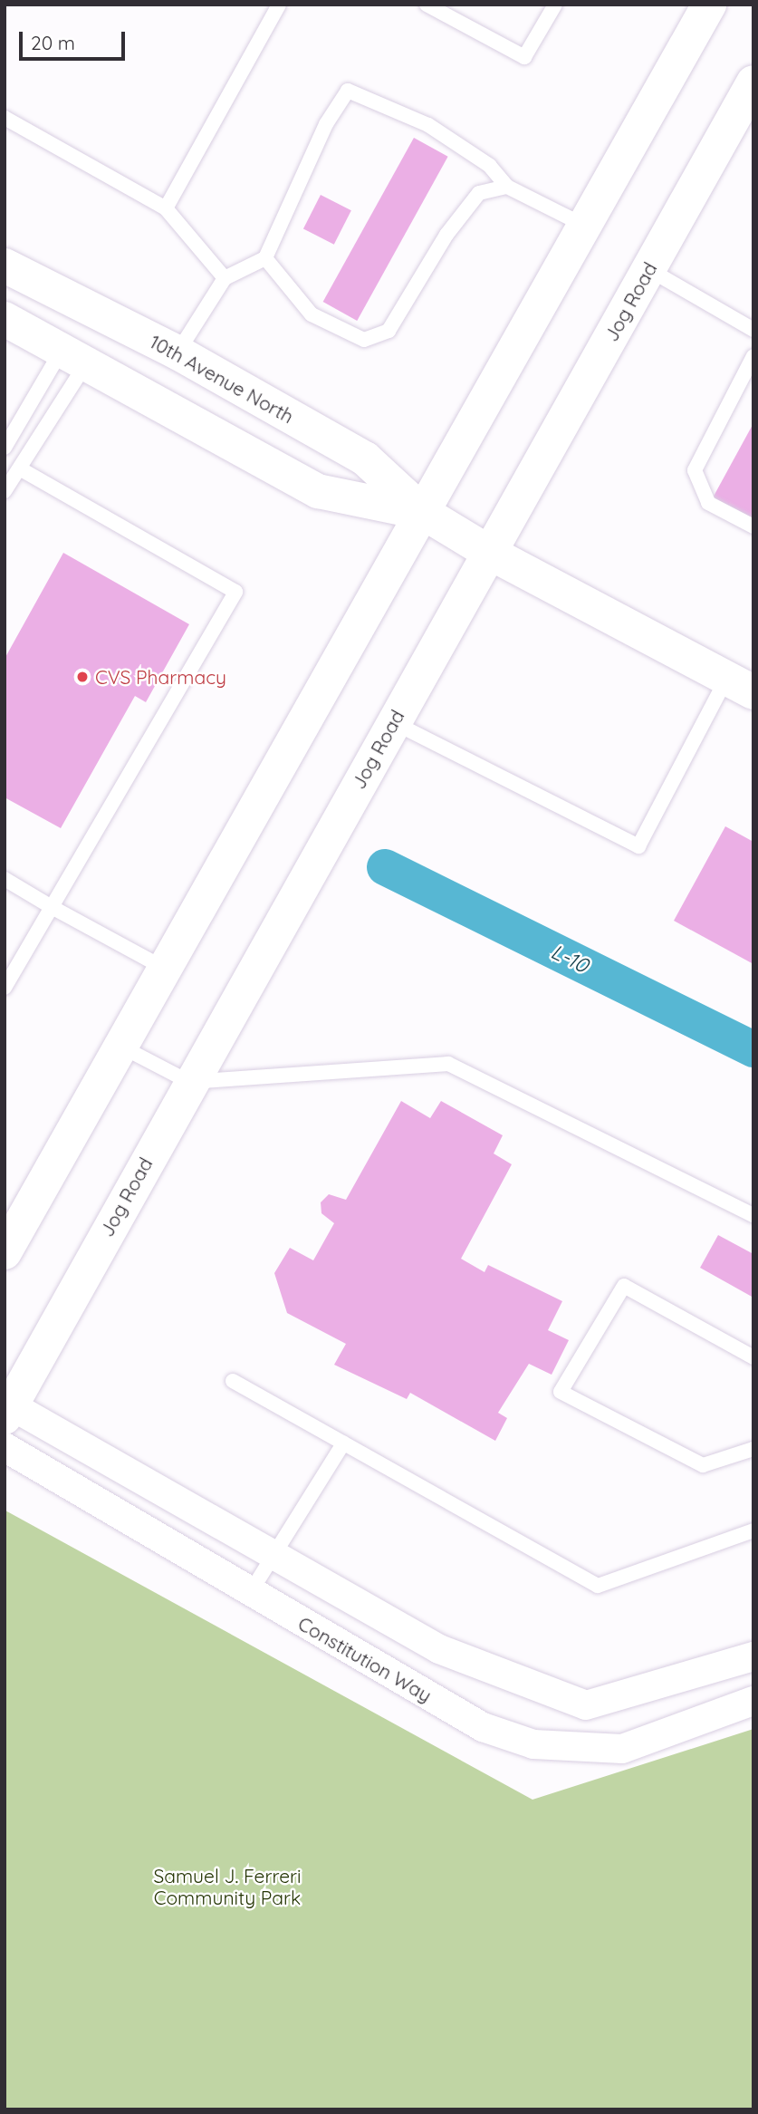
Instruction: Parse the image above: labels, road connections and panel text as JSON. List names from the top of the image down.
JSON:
{
  "streets": {
    "main road": ["Jog Road", "10th Avenue North"],
    "street": ["Constitution Way"]
  },
  "crossings": [
    ["Jog Road", "10th Avenue North"]
  ],
  "water": ["L-10"],
  "parks": ["Samuel J. Ferreri Community Park"],
  "places": ["CVS Pharmacy"],
  "scale_bar": "20 m"
}
